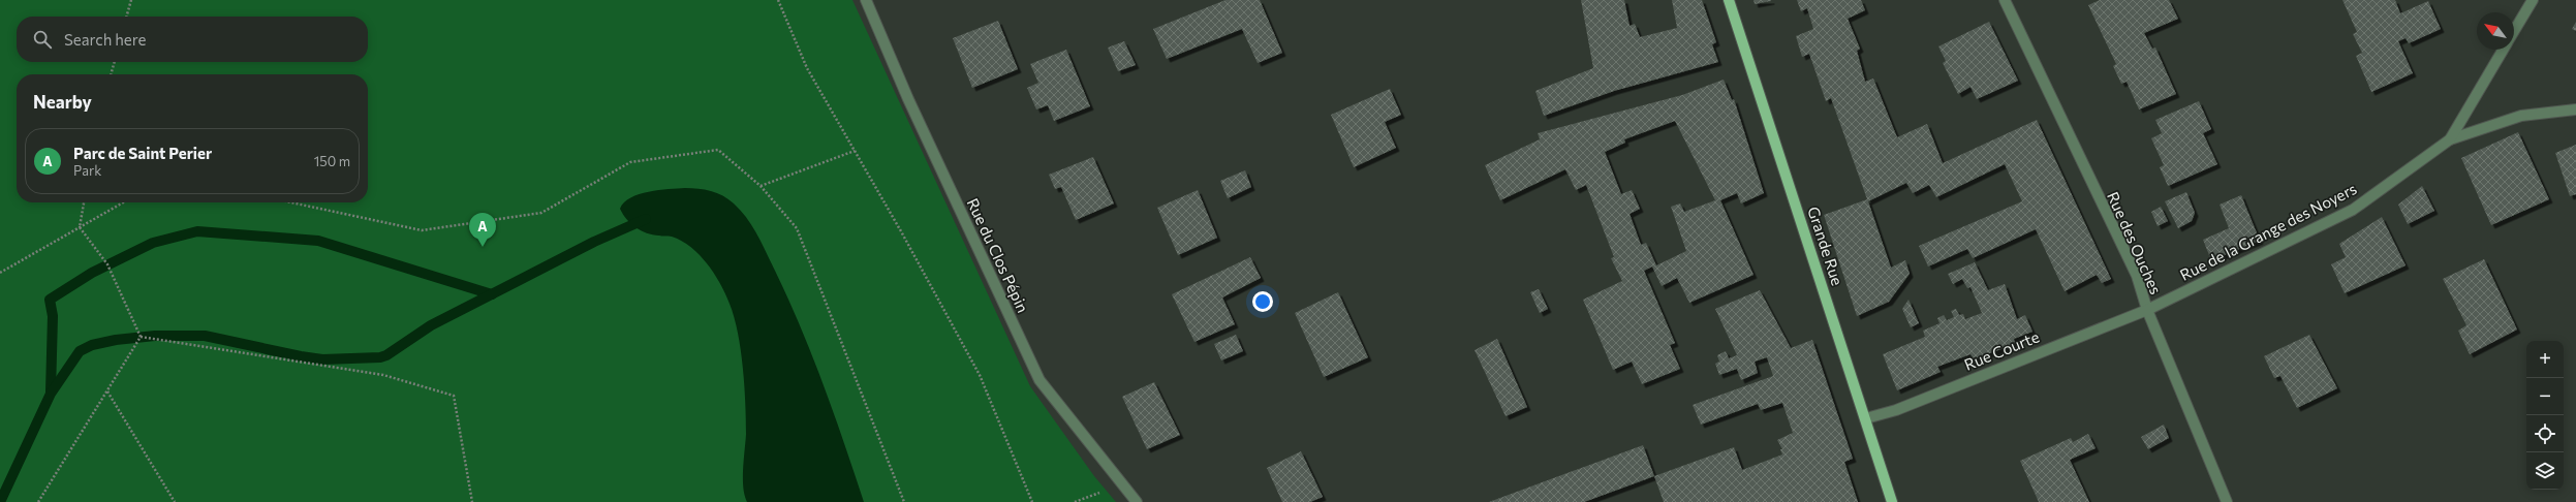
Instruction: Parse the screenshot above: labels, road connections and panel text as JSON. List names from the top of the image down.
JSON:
{
  "streets": {
    "main road": ["Grande Rue"],
    "street": [
      "Rue de la Grange des Noyers",
      "Rue des Ouches",
      "Rue du Clos Pépin",
      "Rue Courte"
    ]
  },
  "crossings": [
    ["Rue de la Grange des Noyers", "Rue des Ouches"],
    ["Rue de la Grange des Noyers", "Rue Courte"],
    ["Rue des Ouches", "Rue Courte"],
    ["Grande Rue", "Rue Courte"]
  ],
  "north": "top left",
  "page": {
    "search": "Search here",
    "heading": "Nearby",
    "list": [
      {
        "mark": "A",
        "name": "Parc de Saint Perier",
        "note": "Park",
        "value": "150 m"
      }
    ],
    "pins": "A",
    "map_buttons": ["+", "−"]
  }
}
